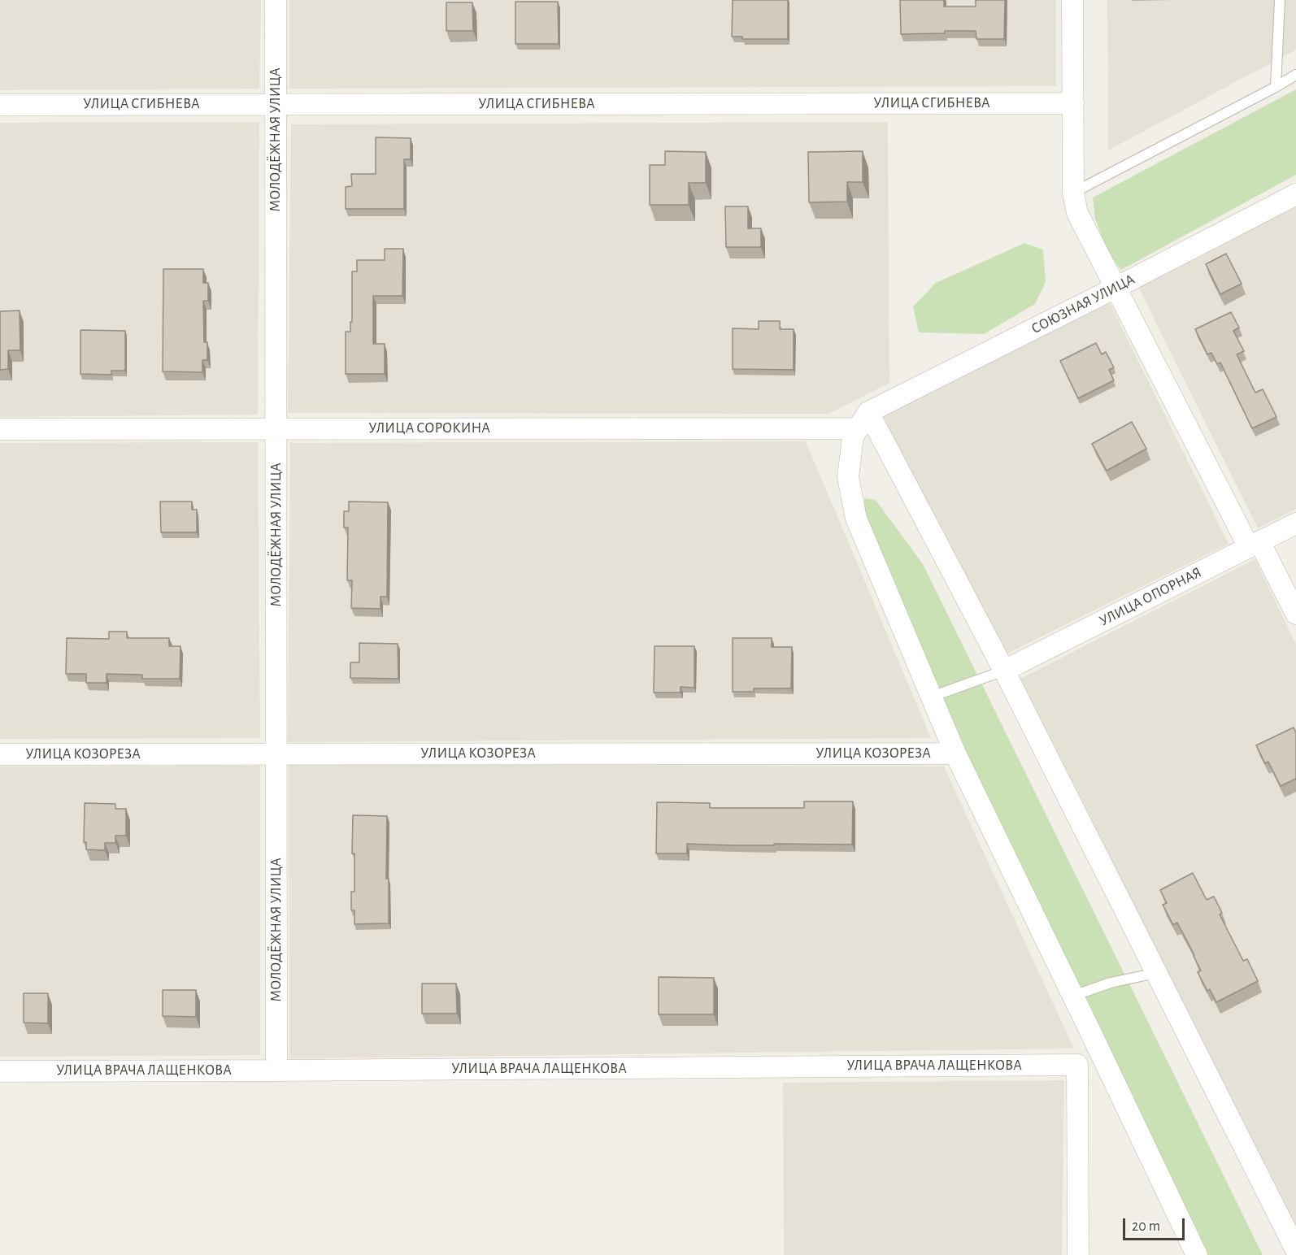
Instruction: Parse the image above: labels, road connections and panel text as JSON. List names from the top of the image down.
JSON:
{
  "streets": {
    "street": [
      "УЛИЦА СГИБНЕВА",
      "МОЛОДЁЖНАЯ УЛИЦА",
      "СОЮЗНАЯ УЛИЦА",
      "УЛИЦА СОРОКИНА",
      "УЛИЦА ОПОРНАЯ",
      "УЛИЦА КОЗОРЕЗА",
      "УЛИЦА ВРАЧА ЛАЩЕНКОВА"
    ]
  },
  "crossings": [
    ["УЛИЦА СГИБНЕВА", "МОЛОДЁЖНАЯ УЛИЦА"],
    ["МОЛОДЁЖНАЯ УЛИЦА", "УЛИЦА СОРОКИНА"],
    ["МОЛОДЁЖНАЯ УЛИЦА", "УЛИЦА КОЗОРЕЗА"],
    ["МОЛОДЁЖНАЯ УЛИЦА", "УЛИЦА ВРАЧА ЛАЩЕНКОВА"],
    ["СОЮЗНАЯ УЛИЦА", "УЛИЦА СОРОКИНА"]
  ],
  "scale_bar": "20 m"
}
